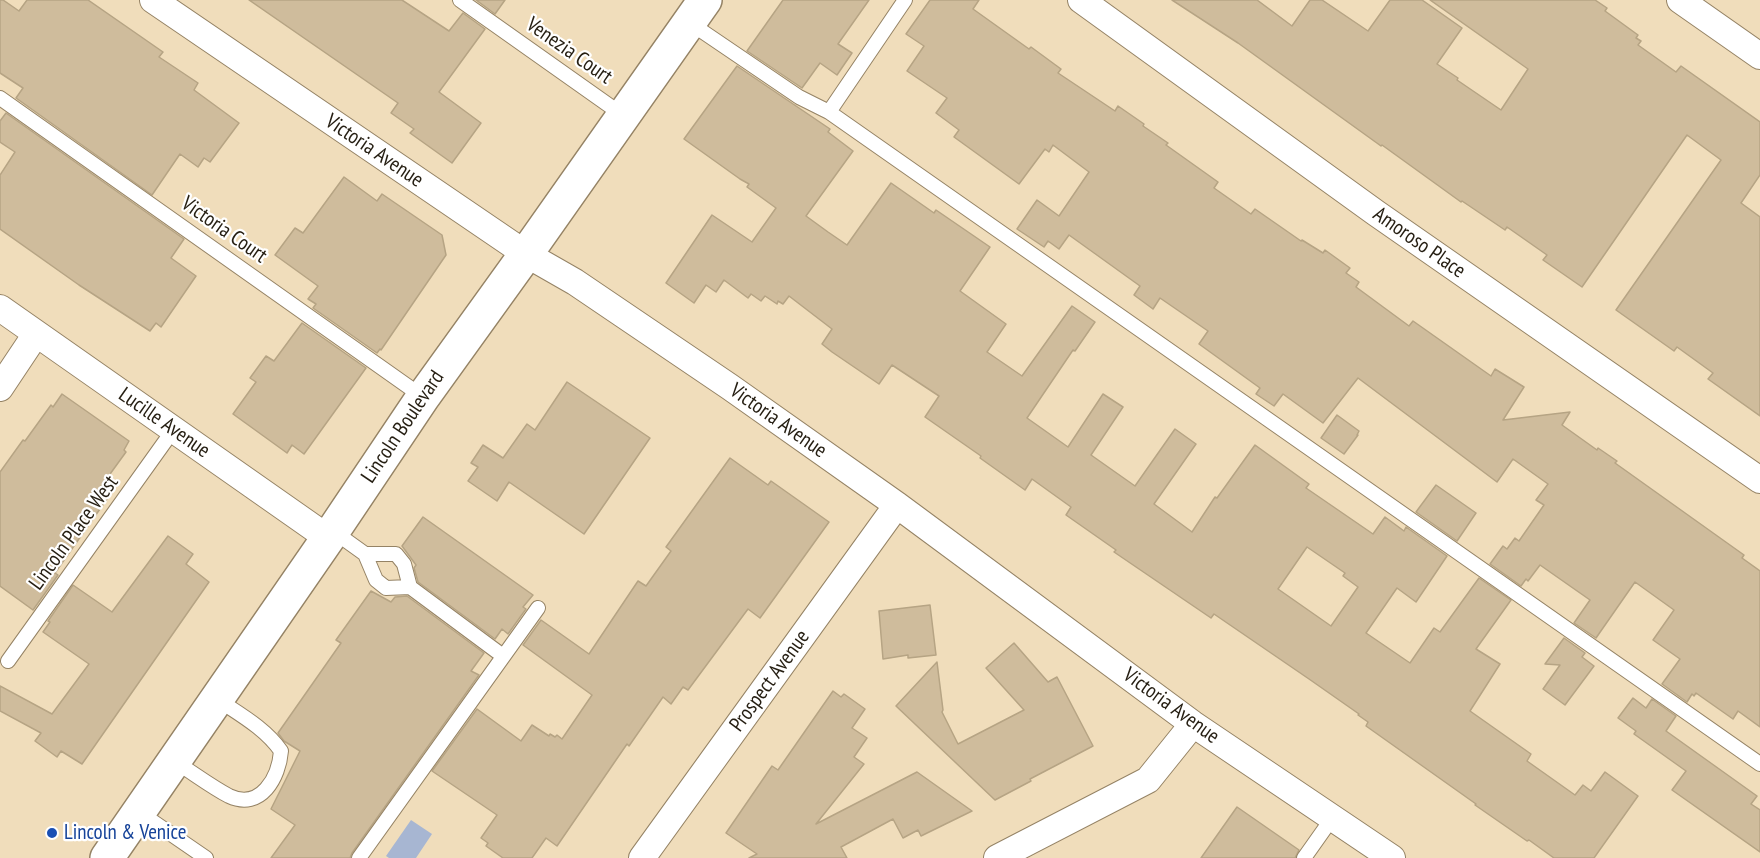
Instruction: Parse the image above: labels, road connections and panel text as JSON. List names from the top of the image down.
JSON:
{
  "streets": {
    "highway": ["Lincoln Boulevard"],
    "street": [
      "Victoria Avenue",
      "Amoroso Place",
      "Lucille Avenue",
      "Prospect Avenue"
    ],
    "lane": ["Venezia Court", "Victoria Court", "Lincoln Place West"]
  },
  "crossings": [
    ["Venezia Court", "Lincoln Boulevard"],
    ["Victoria Avenue", "Lincoln Boulevard"],
    ["Victoria Avenue", "Prospect Avenue"],
    ["Victoria Court", "Lincoln Boulevard"],
    ["Lucille Avenue", "Lincoln Boulevard"],
    ["Lucille Avenue", "Lincoln Place West"]
  ],
  "places": ["Lincoln & Venice"]
}
